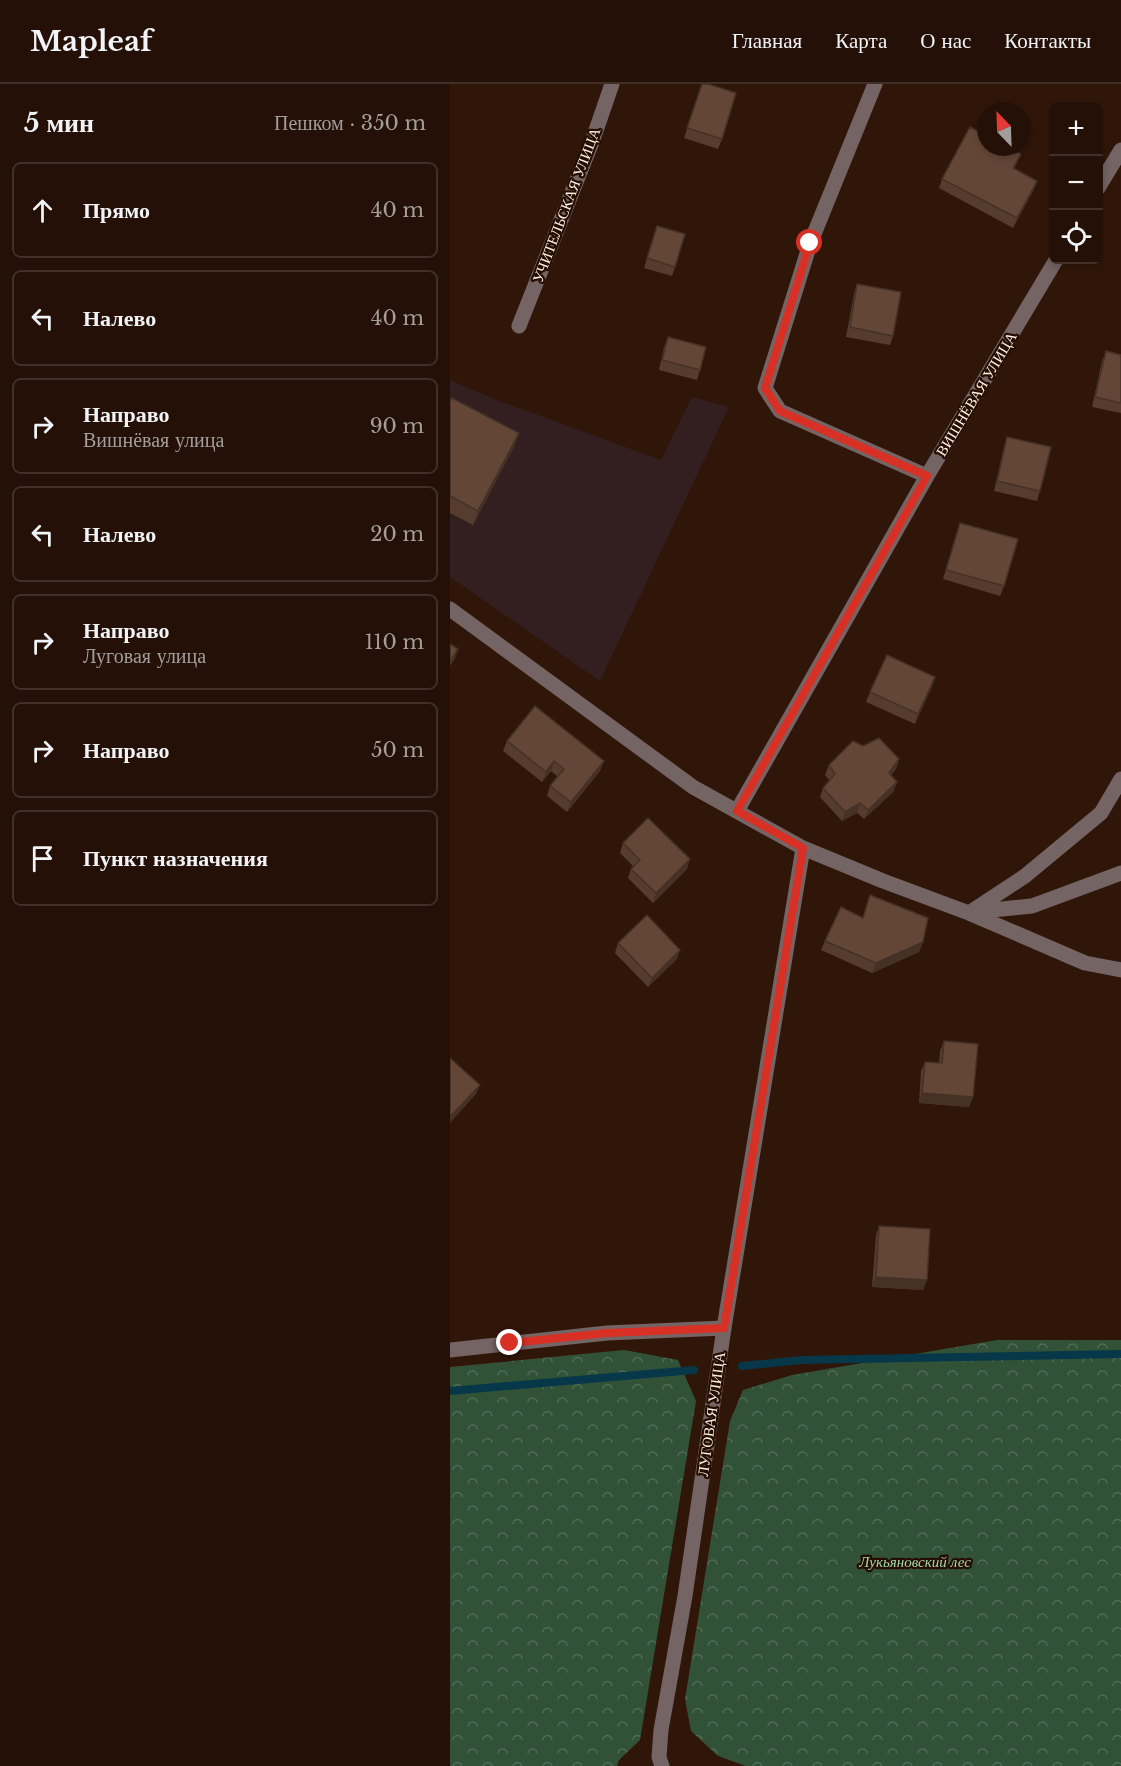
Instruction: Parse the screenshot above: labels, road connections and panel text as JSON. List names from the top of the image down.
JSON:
{
  "streets": {
    "street": ["УЧИТЕЛЬСКАЯ УЛИЦА", "ВИШНЁВАЯ УЛИЦА", "ЛУГОВАЯ УЛИЦА"]
  },
  "parks": ["Лукьяновский лес"],
  "north": "top left",
  "page": {
    "header": "Mapleaf",
    "nav": [
      "Главная",
      "Карта",
      "О нас",
      "Контакты"
    ],
    "heading": ["5 мин", "Пешком · 350 m"],
    "map_buttons": ["+", "−"],
    "list": [
      ["Прямо", "40 m"],
      ["Налево", "40 m"],
      ["Направо", "Вишнёвая улица", "90 m"],
      ["Налево", "20 m"],
      ["Направо", "Луговая улица", "110 m"],
      ["Направо", "50 m"],
      "Пункт назначения"
    ]
  }
}
